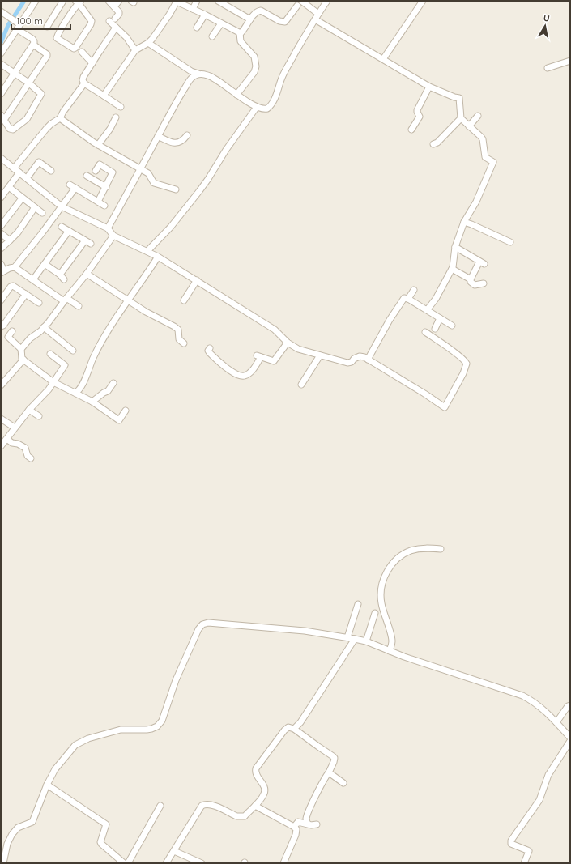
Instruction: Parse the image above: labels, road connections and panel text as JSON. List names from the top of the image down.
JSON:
{
  "scale_bar": "100 m",
  "north": "top"
}
